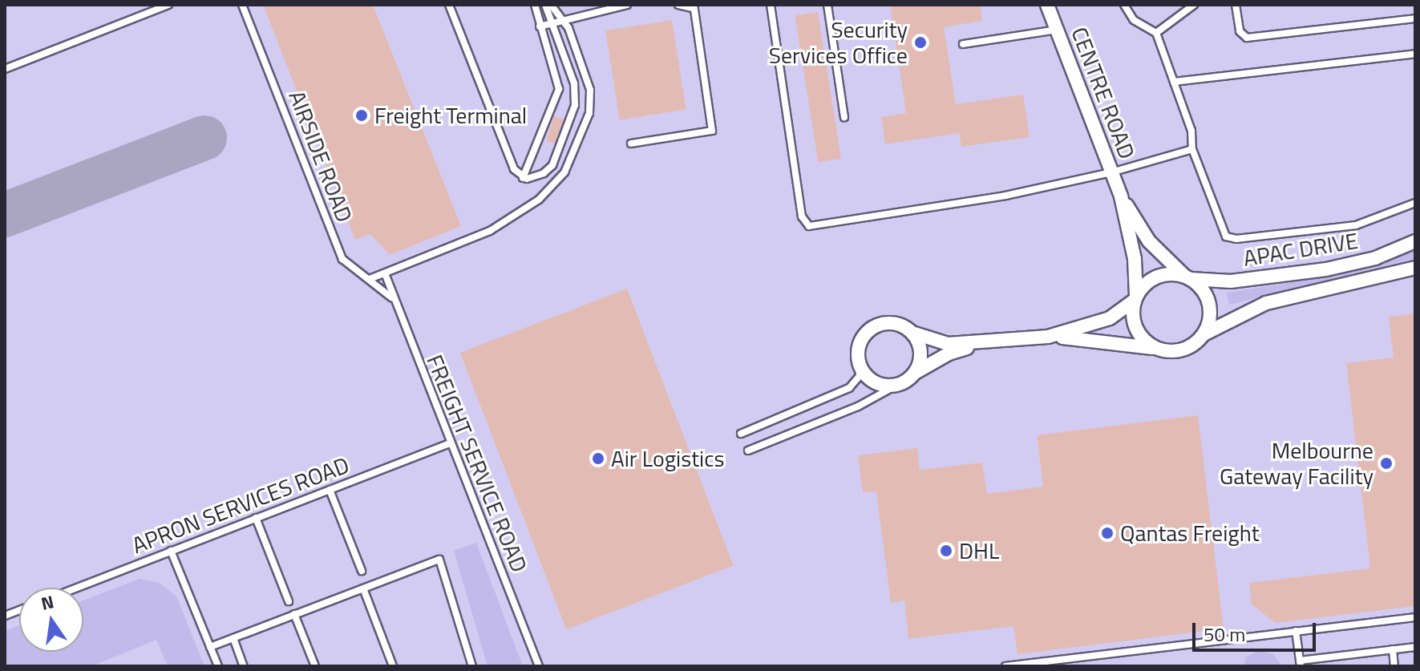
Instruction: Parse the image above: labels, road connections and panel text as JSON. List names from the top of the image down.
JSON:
{
  "streets": {
    "street": ["CENTRE ROAD", "APAC DRIVE"],
    "lane": ["AIRSIDE ROAD", "FREIGHT SERVICE ROAD", "APRON SERVICES ROAD"]
  },
  "crossings": [
    ["CENTRE ROAD", "APAC DRIVE"],
    ["AIRSIDE ROAD", "FREIGHT SERVICE ROAD"],
    ["FREIGHT SERVICE ROAD", "APRON SERVICES ROAD"]
  ],
  "places": [
    "Security Services Office",
    "Freight Terminal",
    "Air Logistics",
    "Melbourne Gateway Facility",
    "Qantas Freight",
    "DHL"
  ],
  "scale_bar": "50 m",
  "north": "top"
}
